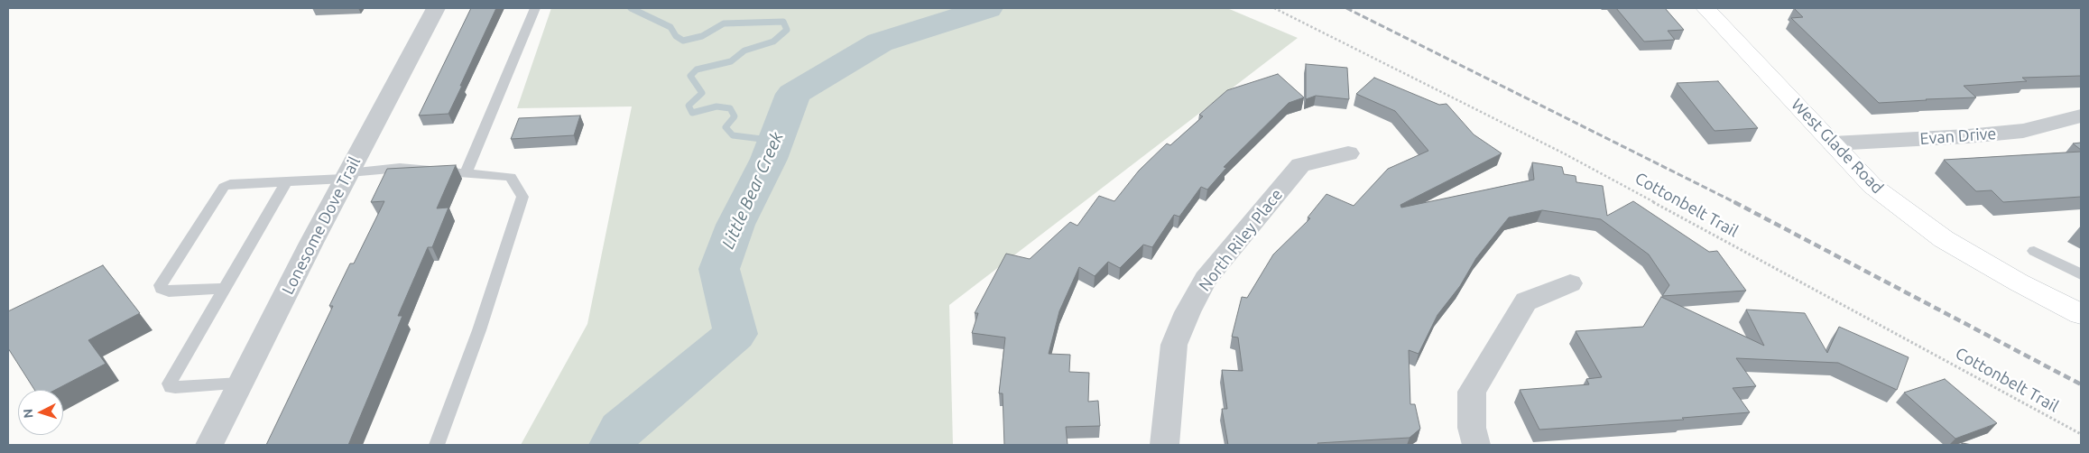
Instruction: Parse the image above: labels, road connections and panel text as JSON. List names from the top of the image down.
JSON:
{
  "streets": {
    "main road": ["West Glade Road"],
    "street": ["Evan Drive", "Lonesome Dove Trail", "North Riley Place"],
    "path": ["Cottonbelt Trail"]
  },
  "crossings": [
    ["Evan Drive", "West Glade Road"]
  ],
  "water": ["Little Bear Creek"],
  "north": "left"
}
